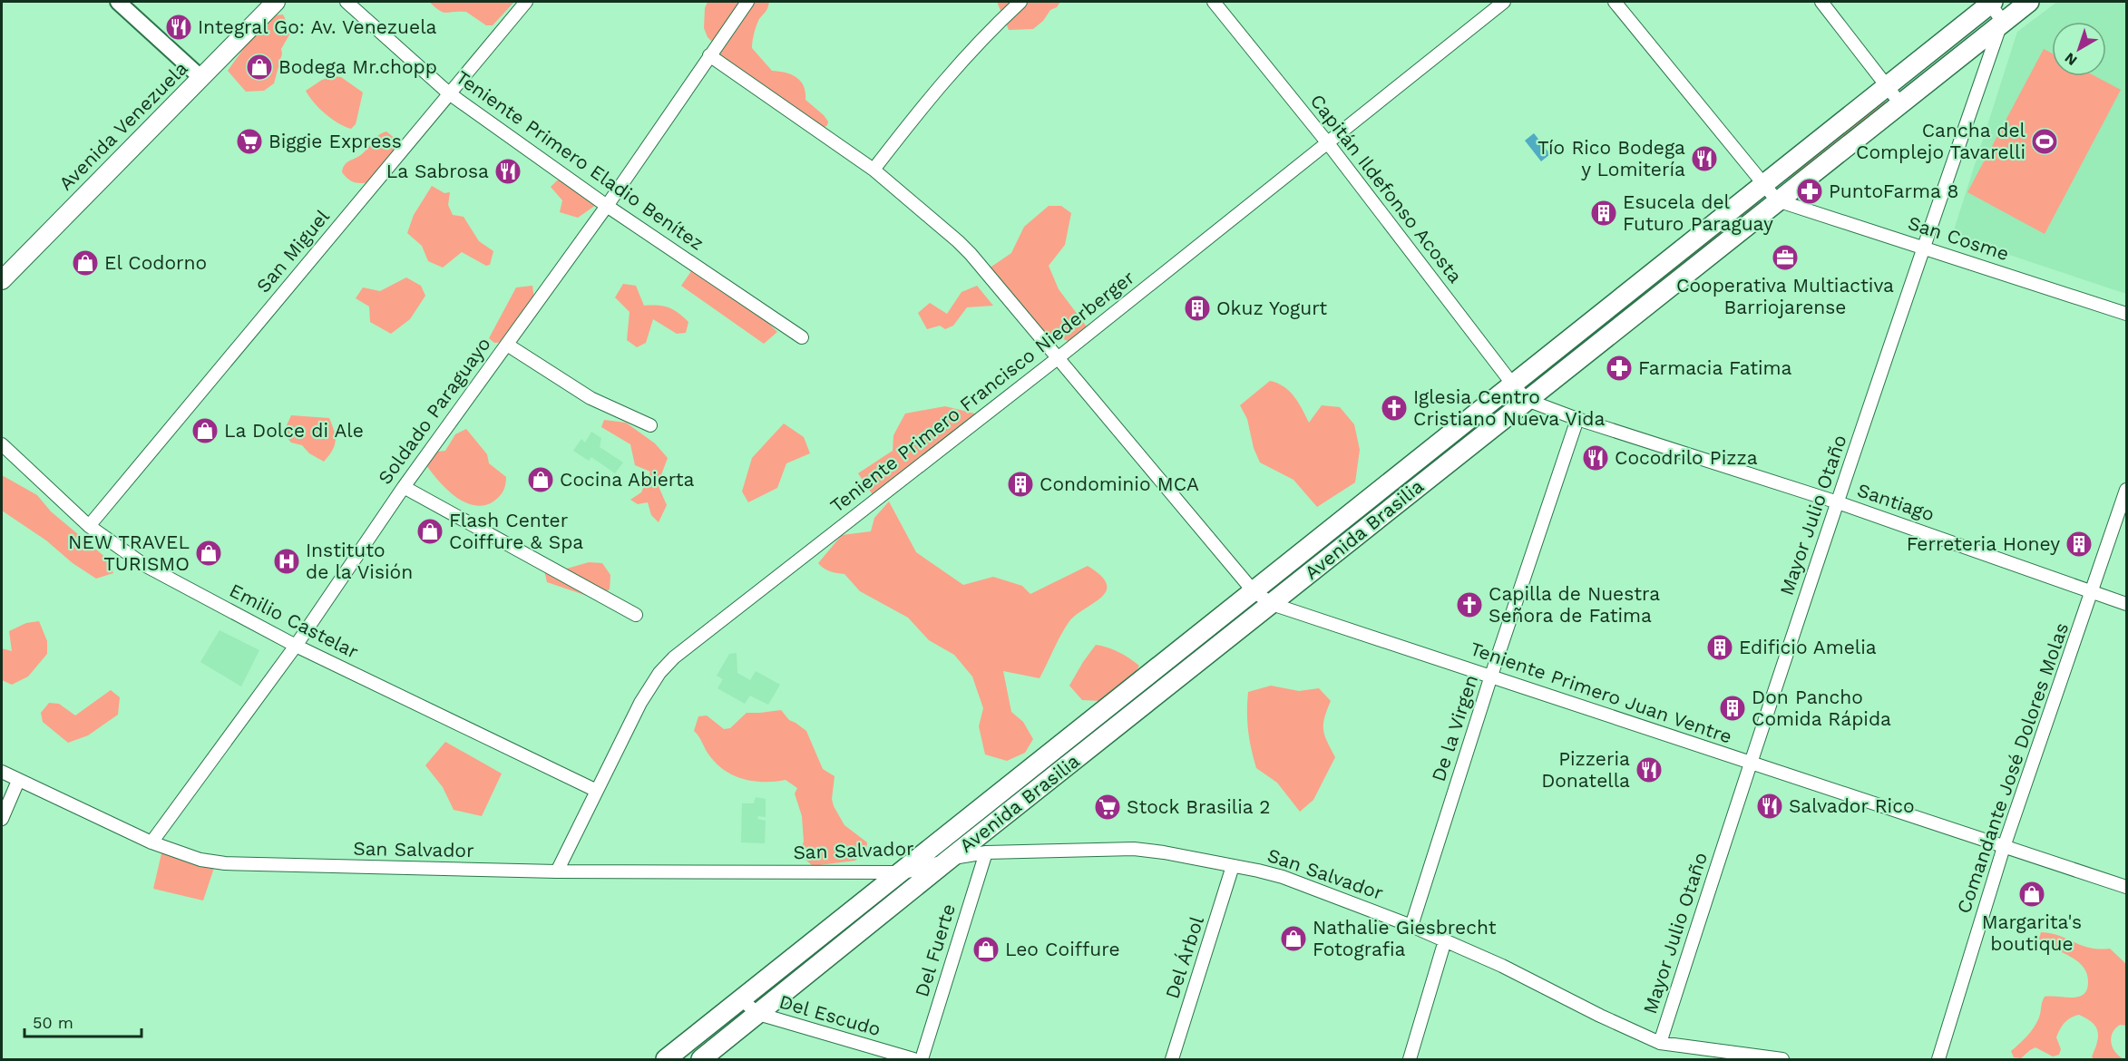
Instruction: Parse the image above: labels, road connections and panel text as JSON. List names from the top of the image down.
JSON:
{
  "streets": {
    "main road": ["Avenida Venezuela", "Avenida Brasilia"],
    "street": [
      "Teniente Primero Eladio Benítez",
      "Capitán Ildefonso Acosta",
      "San Cosme",
      "San Miguel",
      "Teniente Primero Francisco Niederberger",
      "Soldado Paraguayo",
      "Santiago",
      "Mayor Julio Otaño",
      "Emilio Castelar",
      "Teniente Primero Juan Ventre",
      "De la Virgen",
      "Comandante José Dolores Molas",
      "San Salvador",
      "Del Fuerte",
      "Del Árbol",
      "Del Escudo"
    ]
  },
  "crossings": [
    ["Teniente Primero Eladio Benítez", "San Miguel"],
    ["Teniente Primero Eladio Benítez", "Soldado Paraguayo"],
    ["Capitán Ildefonso Acosta", "Teniente Primero Francisco Niederberger"],
    ["Capitán Ildefonso Acosta", "Santiago"],
    ["Capitán Ildefonso Acosta", "Avenida Brasilia"],
    ["San Cosme", "Mayor Julio Otaño"],
    ["San Cosme", "Avenida Brasilia"],
    ["San Miguel", "Emilio Castelar"],
    ["Teniente Primero Francisco Niederberger", "Emilio Castelar"],
    ["Teniente Primero Francisco Niederberger", "Teniente Primero Juan Ventre"],
    ["Teniente Primero Francisco Niederberger", "San Salvador"],
    ["Soldado Paraguayo", "Emilio Castelar"],
    ["Soldado Paraguayo", "Teniente Primero Juan Ventre"],
    ["Soldado Paraguayo", "San Salvador"],
    ["Santiago", "Mayor Julio Otaño"],
    ["Santiago", "Avenida Brasilia"],
    ["Santiago", "De la Virgen"],
    ["Santiago", "Comandante José Dolores Molas"],
    ["Mayor Julio Otaño", "Avenida Brasilia"],
    ["Mayor Julio Otaño", "Teniente Primero Juan Ventre"],
    ["Mayor Julio Otaño", "San Salvador"],
    ["Avenida Brasilia", "Teniente Primero Juan Ventre"],
    ["Avenida Brasilia", "San Salvador"],
    ["Avenida Brasilia", "Del Escudo"],
    ["Teniente Primero Juan Ventre", "De la Virgen"],
    ["Teniente Primero Juan Ventre", "Comandante José Dolores Molas"],
    ["De la Virgen", "San Salvador"],
    ["San Salvador", "Del Fuerte"],
    ["San Salvador", "Del Árbol"]
  ],
  "places": {
    "restaurant": [
      "Integral Go: Av. Venezuela",
      "Tío Rico Bodega y Lomitería",
      "La Sabrosa",
      "Cocodrilo Pizza",
      "Pizzeria Donatella",
      "Salvador Rico"
    ],
    "shop": [
      "Bodega Mr.chopp",
      "El Codorno",
      "La Dolce di Ale",
      "Cocina Abierta",
      "Flash Center Coiffure & Spa",
      "NEW TRAVEL TURISMO",
      "Margarita's boutique",
      "Nathalie Giesbrecht Fotografia",
      "Leo Coiffure"
    ],
    "supermarket": ["Biggie Express", "Stock Brasilia 2"],
    "sports": ["Cancha del Complejo Tavarelli"],
    "pharmacy": ["PuntoFarma 8", "Farmacia Fatima"],
    "building": [
      "Esucela del Futuro Paraguay",
      "Okuz Yogurt",
      "Condominio MCA",
      "Ferreteria Honey",
      "Edificio Amelia",
      "Don Pancho Comida Rápida"
    ],
    "office": ["Cooperativa Multiactiva Barriojarense"],
    "church": ["Iglesia Centro Cristiano Nueva Vida", "Capilla de Nuestra Señora de Fatima"],
    "hospital": ["Instituto de la Visión"]
  },
  "scale_bar": "50 m",
  "north": "bottom left"
}
